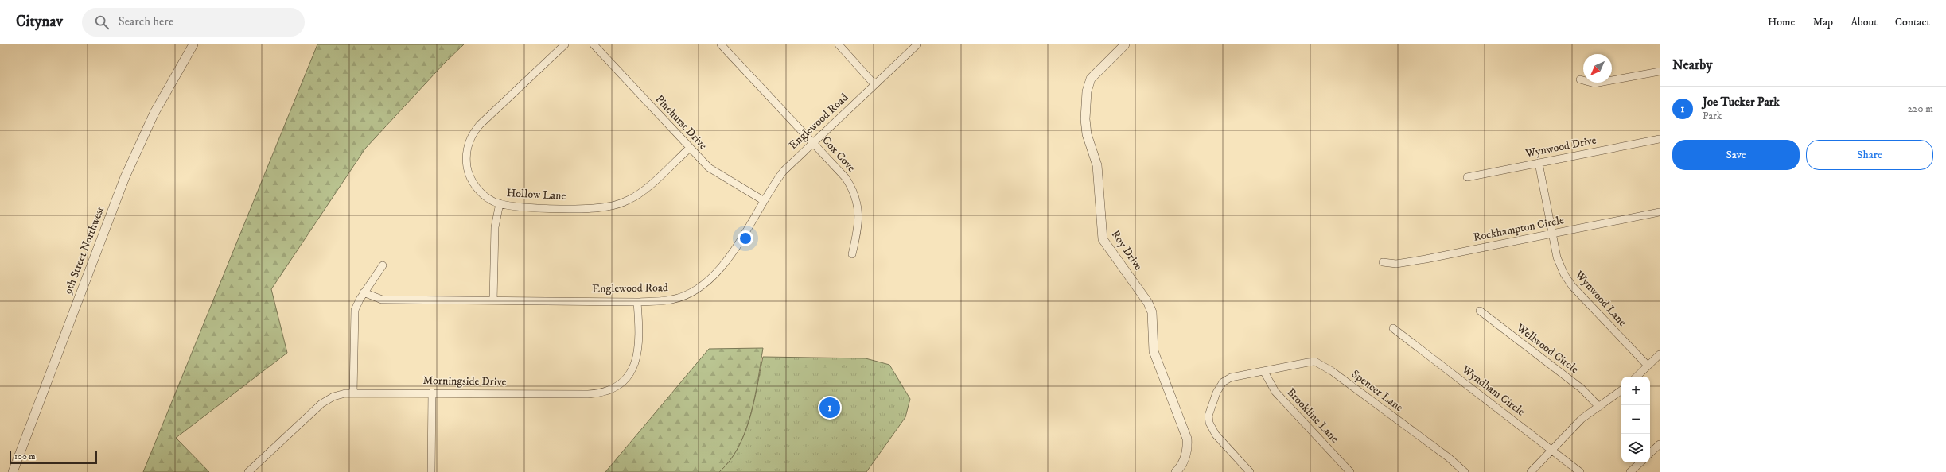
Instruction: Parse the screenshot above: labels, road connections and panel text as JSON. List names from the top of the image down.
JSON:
{
  "streets": {
    "street": [
      "Englewood Road",
      "Pinehurst Drive",
      "Wynwood Drive",
      "Cox Cove",
      "Hollow Lane",
      "Rockhampton Circle",
      "9th Street Northwest",
      "Roy Drive",
      "Wynwood Lane",
      "Wellwood Circle",
      "Morningside Drive",
      "Spencer Lane",
      "Wyndham Circle",
      "Brookline Lane"
    ]
  },
  "crossings": [
    ["Englewood Road", "Pinehurst Drive"],
    ["Englewood Road", "Cox Cove"],
    ["Englewood Road", "Morningside Drive"],
    ["Pinehurst Drive", "Hollow Lane"],
    ["Wynwood Drive", "Wynwood Lane"],
    ["Rockhampton Circle", "Wynwood Lane"],
    ["Spencer Lane", "Brookline Lane"]
  ],
  "scale_bar": "100 m",
  "north": "bottom left",
  "page": {
    "header": "Citynav",
    "search": "Search here",
    "nav": [
      "Home",
      "Map",
      "About",
      "Contact"
    ],
    "heading": "Nearby",
    "list": [
      {
        "mark": "1",
        "name": "Joe Tucker Park",
        "note": "Park",
        "value": "220 m"
      }
    ],
    "buttons": ["Save", "Share"],
    "map_buttons": ["+", "−"],
    "pins": "1",
    "scale": "100 m"
  }
}
